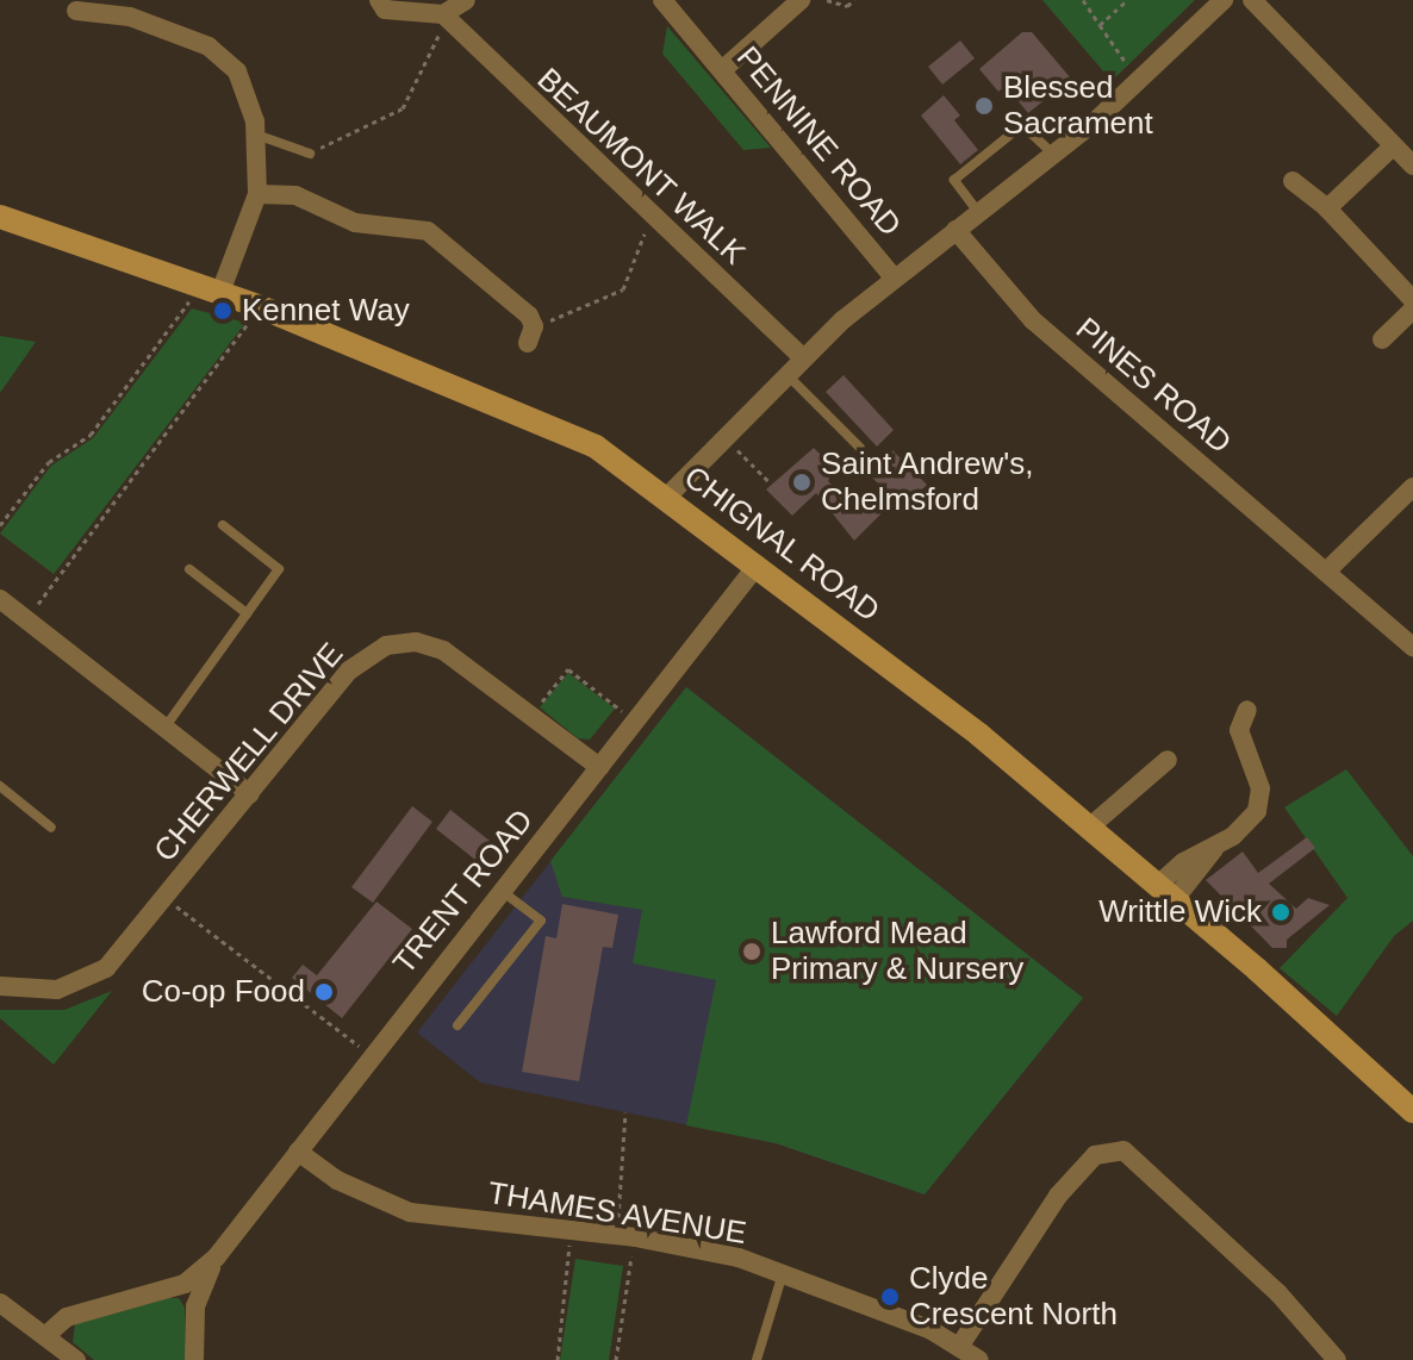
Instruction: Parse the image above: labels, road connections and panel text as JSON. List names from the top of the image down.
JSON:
{
  "streets": {
    "street": [
      "PENNINE ROAD",
      "BEAUMONT WALK",
      "PINES ROAD",
      "CHIGNAL ROAD",
      "CHERWELL DRIVE",
      "TRENT ROAD",
      "THAMES AVENUE"
    ]
  },
  "crossings": [
    ["CHIGNAL ROAD", "TRENT ROAD"],
    ["CHERWELL DRIVE", "TRENT ROAD"],
    ["TRENT ROAD", "THAMES AVENUE"]
  ],
  "places": [
    "Blessed Sacrament",
    "Kennet Way",
    "Saint Andrew's, Chelmsford",
    "Writtle Wick",
    "Lawford Mead Primary & Nursery",
    "Co-op Food",
    "Clyde Crescent North"
  ]
}
